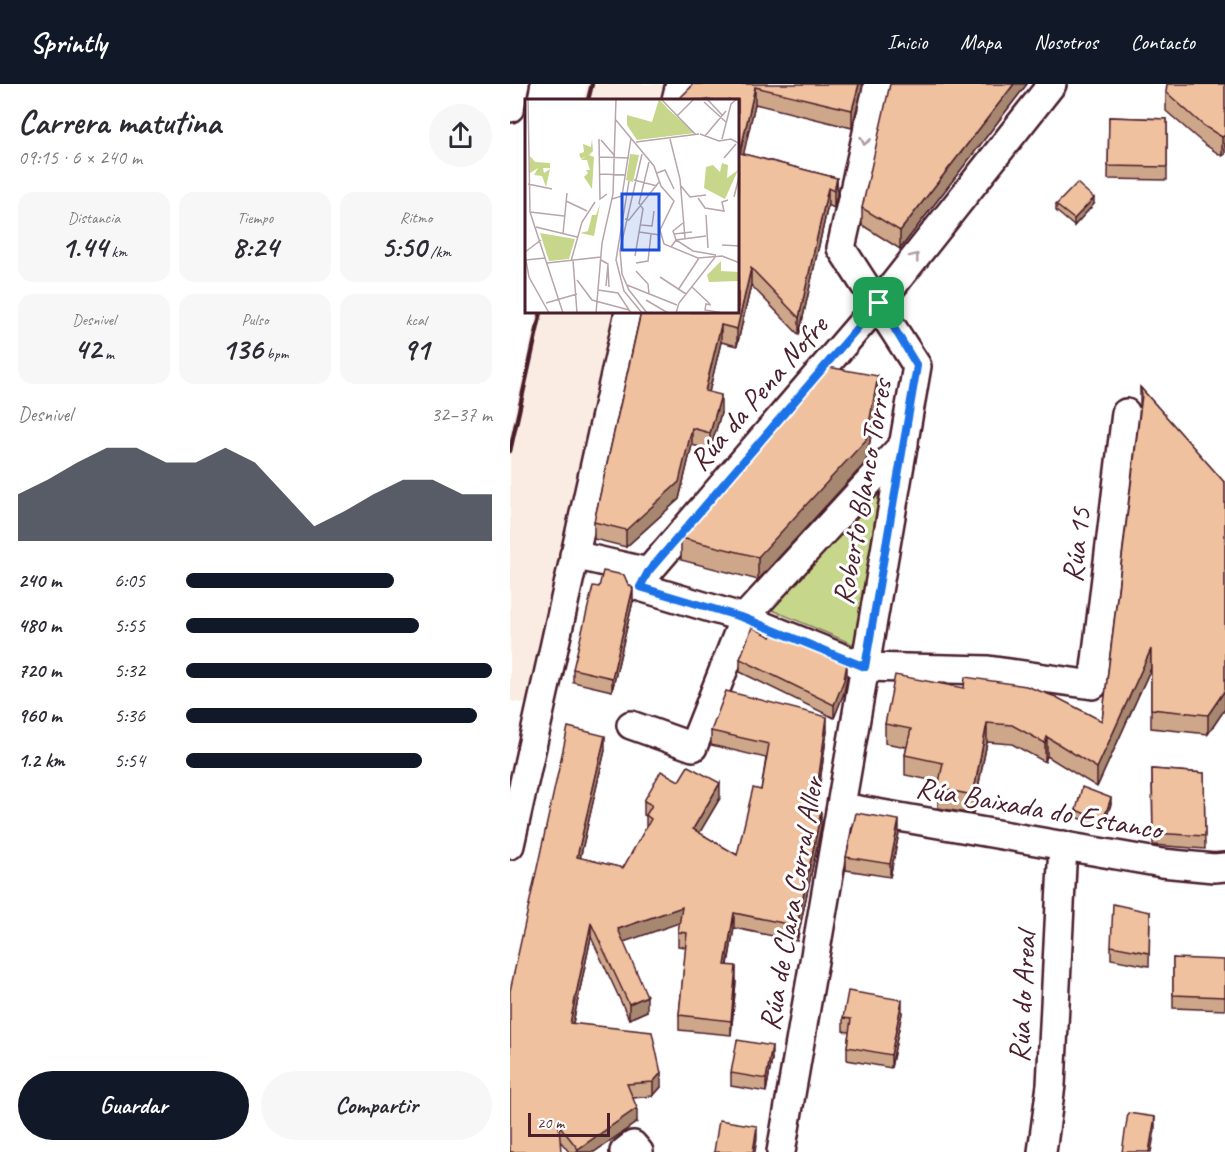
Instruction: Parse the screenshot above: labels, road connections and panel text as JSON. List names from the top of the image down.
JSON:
{
  "streets": {
    "street": [
      "Rúa da Pena Nofre",
      "Roberto Blanco Torres",
      "Rúa 15",
      "Rúa Baixada do Estanco",
      "Rúa de Clara Corral Aller",
      "Rúa do Areal"
    ]
  },
  "crossings": [
    ["Rúa da Pena Nofre", "Roberto Blanco Torres"],
    ["Roberto Blanco Torres", "Rúa 15"],
    ["Roberto Blanco Torres", "Rúa de Clara Corral Aller"],
    ["Rúa 15", "Rúa de Clara Corral Aller"],
    ["Rúa Baixada do Estanco", "Rúa de Clara Corral Aller"],
    ["Rúa Baixada do Estanco", "Rúa do Areal"]
  ],
  "one_way": ["Rúa da Pena Nofre", "Roberto Blanco Torres"],
  "scale_bar": "20 m",
  "page": {
    "header": "Sprintly",
    "nav": [
      "Inicio",
      "Mapa",
      "Nosotros",
      "Contacto"
    ],
    "heading": ["Carrera matutina", "09:15 · 6 × 240 m"],
    "stats": [
      ["Distancia", "1.44 km"],
      ["Tiempo", "8:24"],
      ["Ritmo", "5:50 /km"],
      ["Desnivel", "42 m"],
      ["Pulso", "136 bpm"],
      ["kcal", "91"]
    ],
    "chart": ["Desnivel", "32–37 m"],
    "list": [
      {
        "name": "240 m",
        "note": "6:05"
      },
      {
        "name": "480 m",
        "note": "5:55"
      },
      {
        "name": "720 m",
        "note": "5:32"
      },
      {
        "name": "960 m",
        "note": "5:36"
      },
      {
        "name": "1.2 km",
        "note": "5:54"
      }
    ],
    "buttons": ["Guardar", "Compartir"],
    "scale": "20 m"
  }
}
